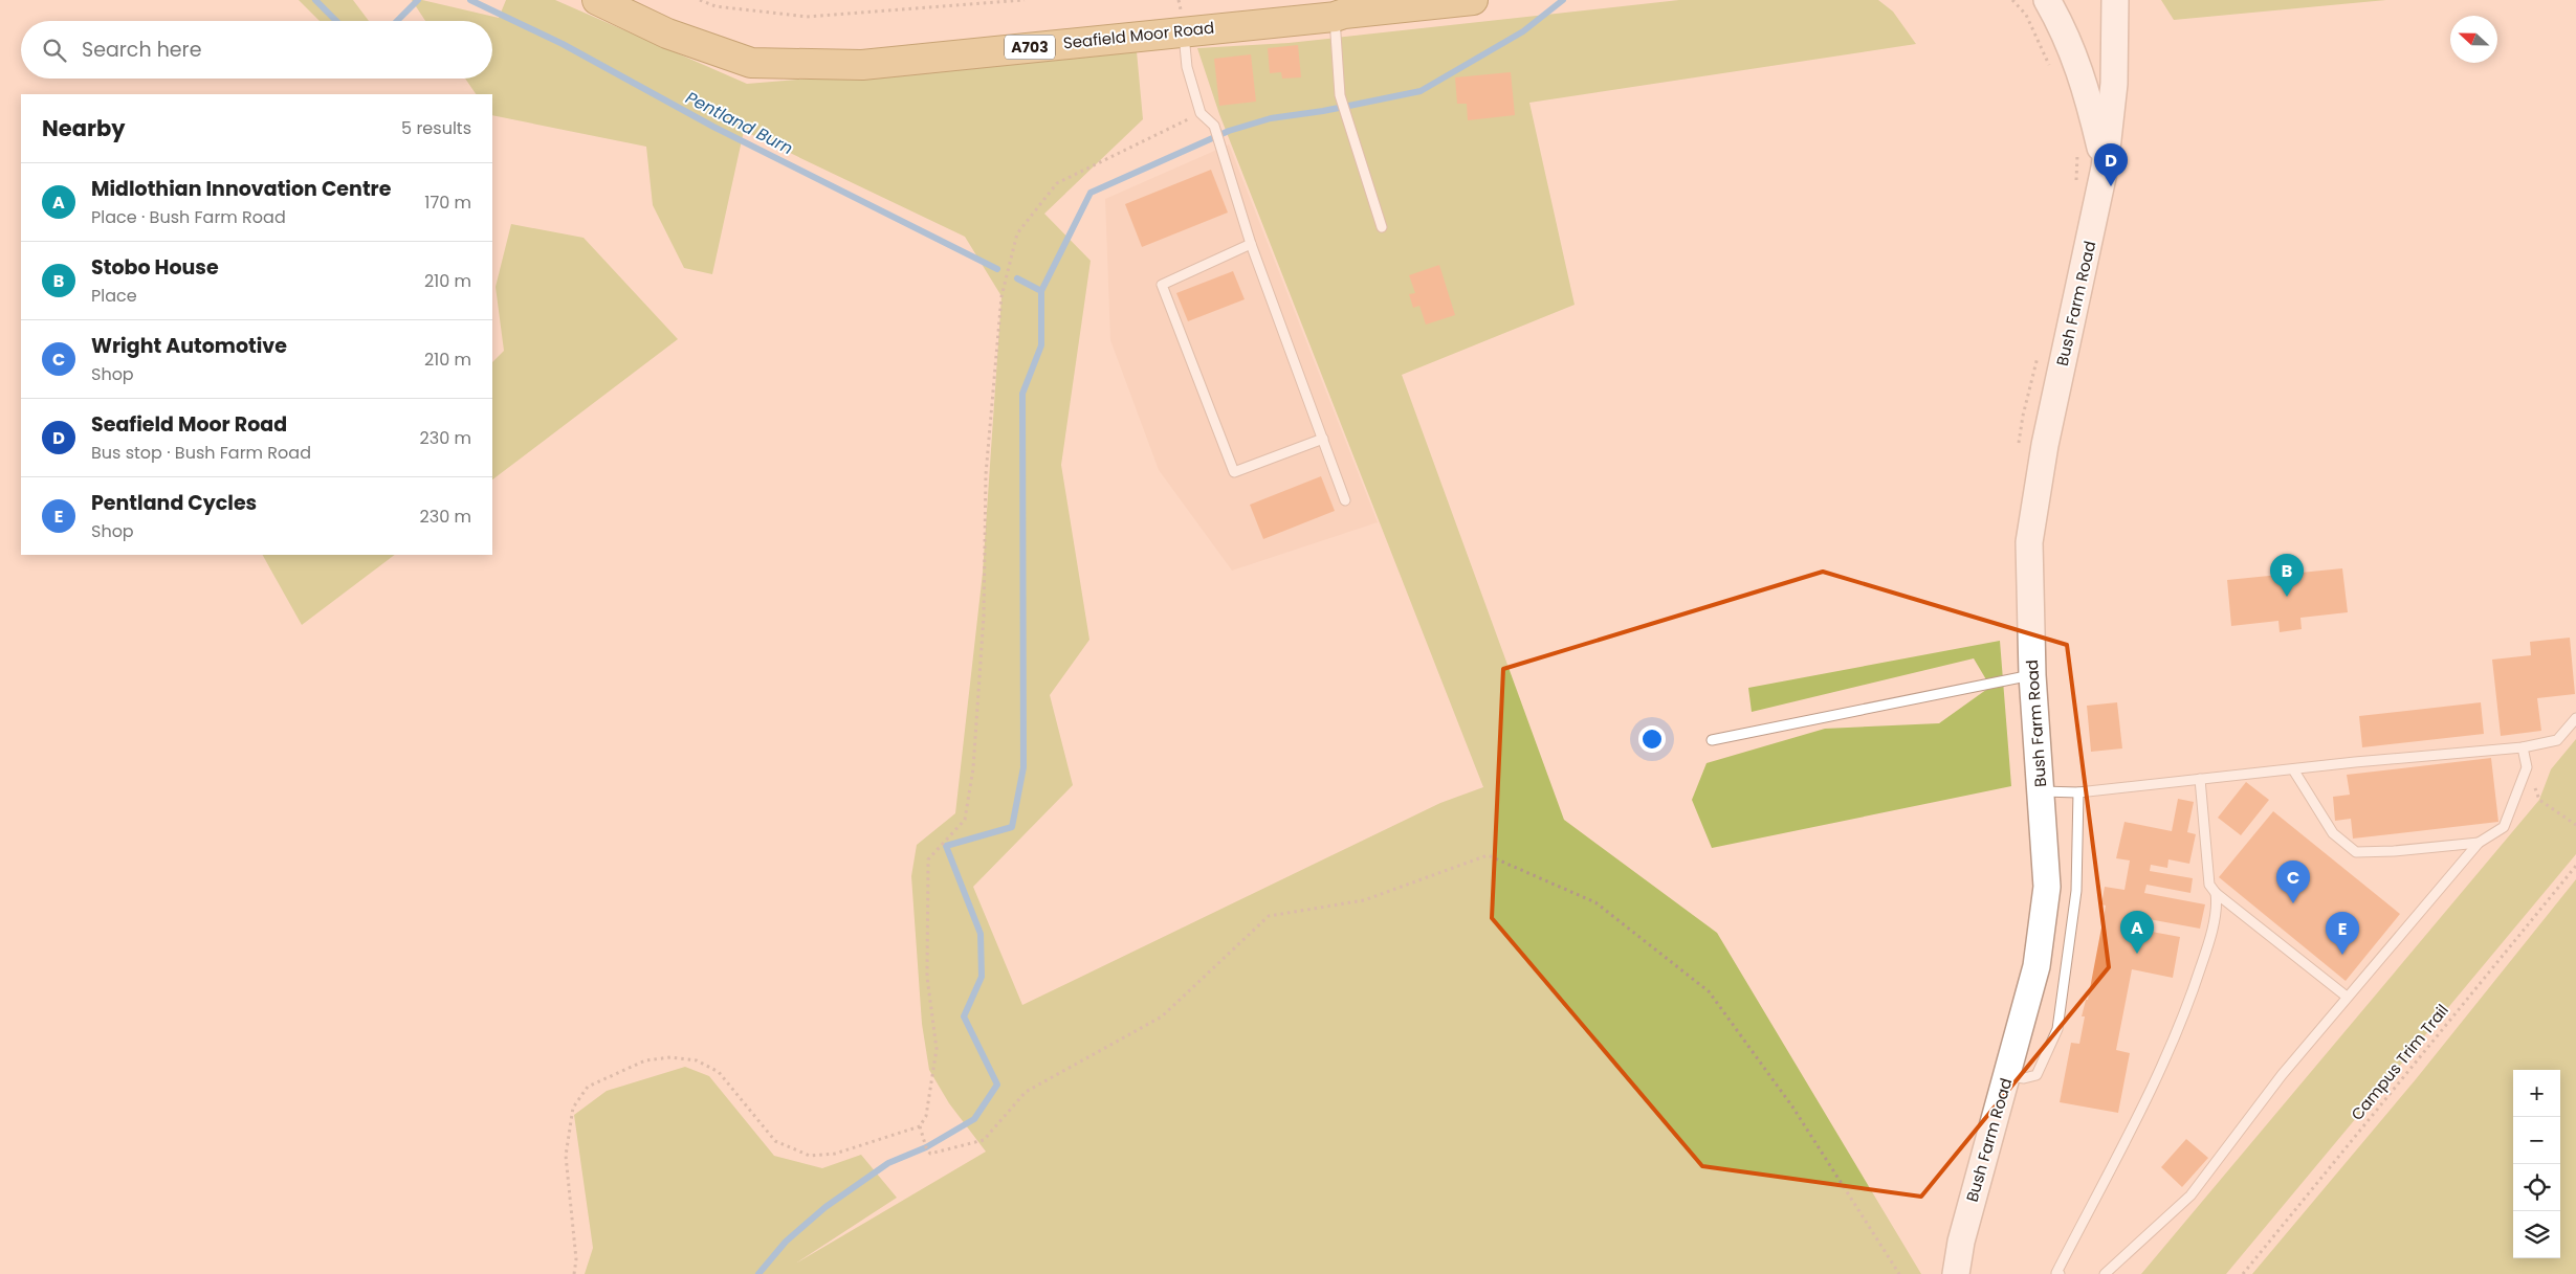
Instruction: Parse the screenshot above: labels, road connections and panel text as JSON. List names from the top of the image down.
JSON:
{
  "streets": {
    "main road": ["Seafield Moor Road", "A703"],
    "street": ["Bush Farm Road"],
    "path": ["Campus Trim Trail"]
  },
  "water": ["Pentland Burn"],
  "north": "left",
  "page": {
    "search": "Search here",
    "heading": ["Nearby", "5 results"],
    "pins": [
      "D",
      "B",
      "C",
      "A",
      "E"
    ],
    "list": [
      {
        "mark": "A",
        "name": "Midlothian Innovation Centre",
        "note": "Place · Bush Farm Road",
        "value": "170 m"
      },
      {
        "mark": "B",
        "name": "Stobo House",
        "note": "Place",
        "value": "210 m"
      },
      {
        "mark": "C",
        "name": "Wright Automotive",
        "note": "Shop",
        "value": "210 m"
      },
      {
        "mark": "D",
        "name": "Seafield Moor Road",
        "note": "Bus stop · Bush Farm Road",
        "value": "230 m"
      },
      {
        "mark": "E",
        "name": "Pentland Cycles",
        "note": "Shop",
        "value": "230 m"
      }
    ],
    "map_buttons": ["+", "−"]
  }
}
